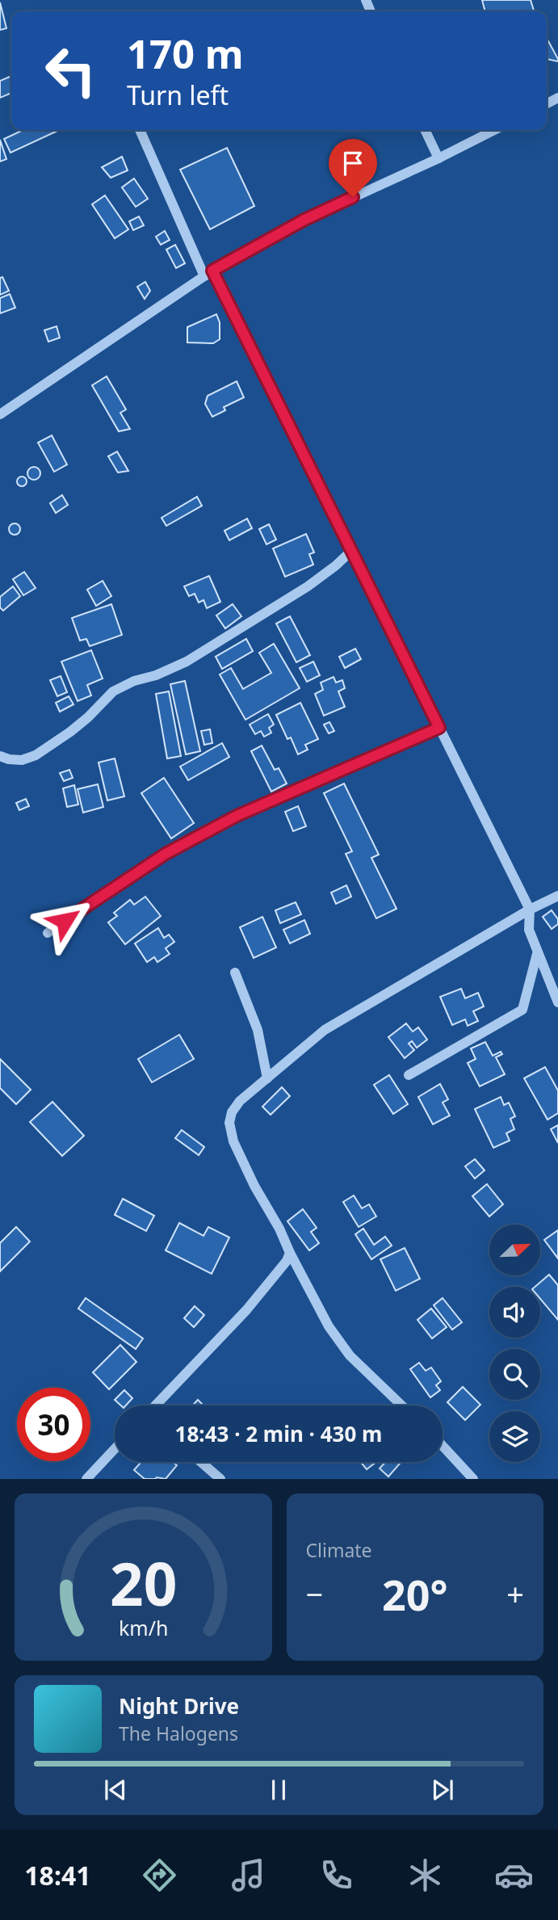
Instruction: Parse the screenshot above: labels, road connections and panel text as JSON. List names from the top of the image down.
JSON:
{
  "north": "top right",
  "page": {
    "turn": ["170 m", "Turn left"],
    "limit": "30",
    "trip": "18:43 · 2 min · 430 m",
    "tile": "Climate",
    "heat": ["−", "20°", "+"],
    "song": ["Night Drive", "The Halogens"],
    "tabs": "18:41",
    "gauge": ["20", "km/h"]
  }
}
